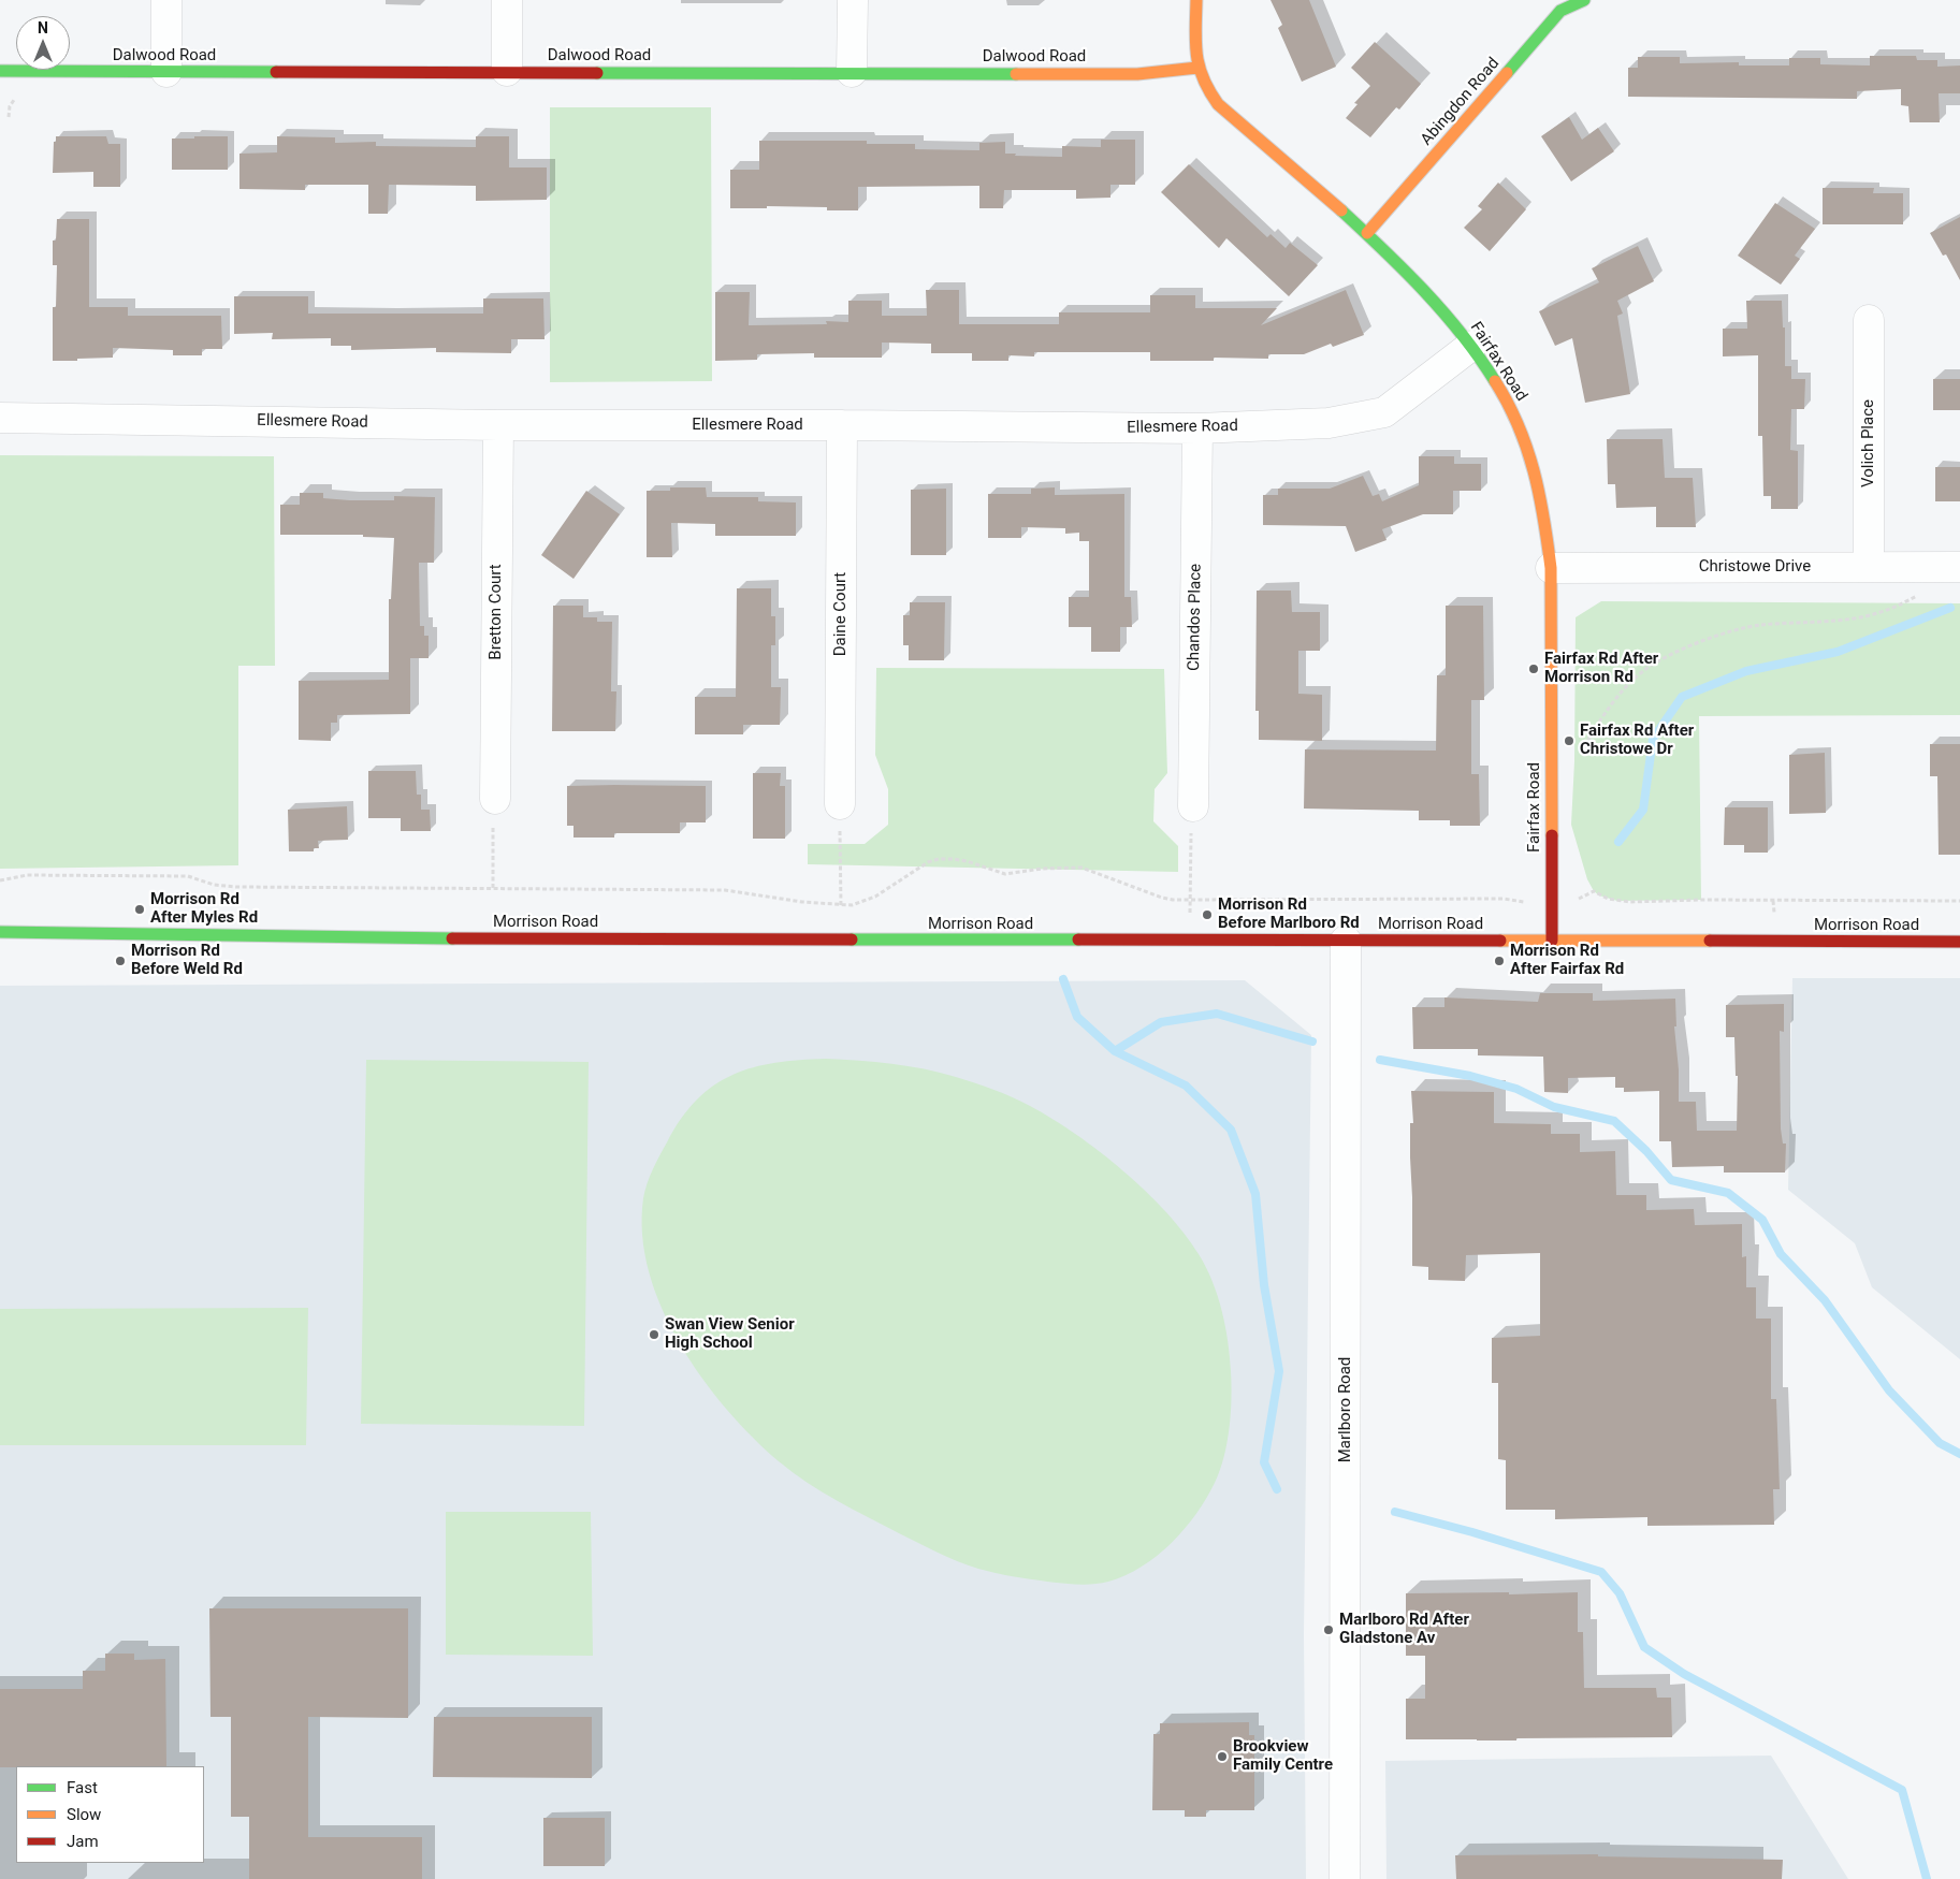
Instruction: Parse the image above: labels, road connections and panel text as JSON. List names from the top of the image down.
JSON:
{
  "streets": {
    "street": [
      "Dalwood Road",
      "Abingdon Road",
      "Fairfax Road",
      "Ellesmere Road",
      "Volich Place",
      "Christowe Drive",
      "Bretton Court",
      "Daine Court",
      "Chandos Place",
      "Morrison Road",
      "Marlboro Road"
    ]
  },
  "crossings": [
    ["Dalwood Road", "Fairfax Road"],
    ["Abingdon Road", "Fairfax Road"],
    ["Fairfax Road", "Ellesmere Road"],
    ["Fairfax Road", "Christowe Drive"],
    ["Fairfax Road", "Morrison Road"],
    ["Ellesmere Road", "Bretton Court"],
    ["Ellesmere Road", "Daine Court"],
    ["Ellesmere Road", "Chandos Place"],
    ["Volich Place", "Christowe Drive"],
    ["Morrison Road", "Marlboro Road"]
  ],
  "places": [
    "Fairfax Rd After Morrison Rd",
    "Fairfax Rd After Christowe Dr",
    "Morrison Rd After Myles Rd",
    "Morrison Rd Before Marlboro Rd",
    "Morrison Rd Before Weld Rd",
    "Morrison Rd After Fairfax Rd",
    "Swan View Senior High School",
    "Marlboro Rd After Gladstone Av",
    "Brookview Family Centre"
  ],
  "legend": ["Fast", "Slow", "Jam"],
  "north": "top"
}
